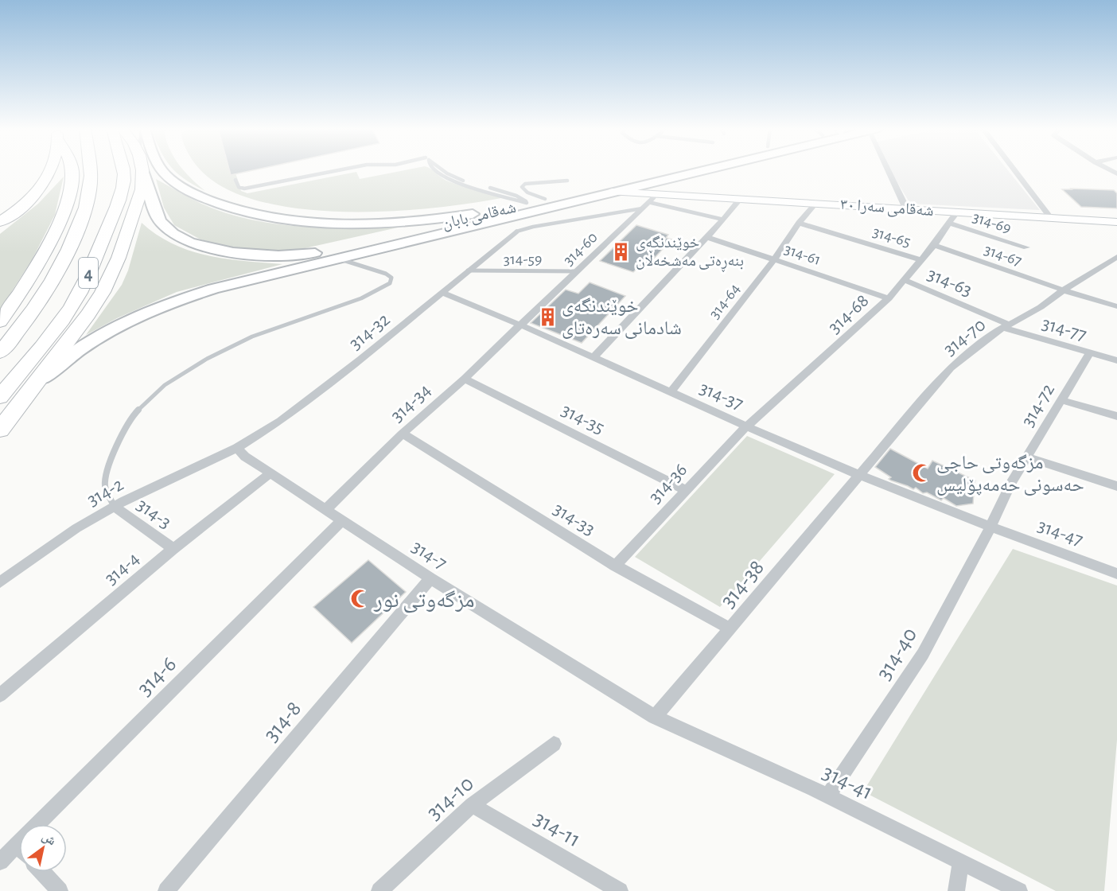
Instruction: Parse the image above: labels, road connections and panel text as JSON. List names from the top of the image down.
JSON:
{
  "streets": {
    "highway": ["4"],
    "main road": ["شەقامی بابان"],
    "street": [
      "شەقامی سەرا ٣٠",
      "314-69",
      "314-65",
      "314-60",
      "314-61",
      "314-67",
      "314-63",
      "314-64",
      "314-68",
      "314-77",
      "314-32",
      "314-70",
      "314-37",
      "314-34",
      "314-72",
      "314-35",
      "314-36",
      "314-2",
      "314-3",
      "314-33",
      "314-47",
      "314-7",
      "314-4",
      "314-38",
      "314-40",
      "314-6",
      "314-8",
      "314-41",
      "314-10",
      "314-11"
    ],
    "lane": ["314-59"]
  },
  "crossings": [
    ["شەقامی سەرا ٣٠", "314-60"],
    ["شەقامی سەرا ٣٠", "314-64"],
    ["شەقامی سەرا ٣٠", "314-68"],
    ["314-69", "314-68"],
    ["314-65", "314-64"],
    ["314-65", "314-68"],
    ["314-60", "314-59"],
    ["314-60", "314-37"],
    ["314-60", "314-34"],
    ["314-61", "314-64"],
    ["314-61", "314-68"],
    ["314-67", "314-68"],
    ["314-67", "314-70"],
    ["314-59", "314-32"],
    ["314-63", "314-68"],
    ["314-63", "314-77"],
    ["314-63", "314-70"],
    ["314-64", "314-37"],
    ["314-68", "314-37"],
    ["314-68", "314-36"],
    ["314-77", "314-70"],
    ["314-77", "314-72"],
    ["314-32", "314-37"],
    ["314-32", "314-2"],
    ["314-32", "314-7"],
    ["314-70", "314-37"],
    ["314-70", "314-38"],
    ["314-37", "314-34"],
    ["314-37", "314-72"],
    ["314-37", "314-36"],
    ["314-37", "314-47"],
    ["314-37", "314-38"],
    ["314-37", "314-40"],
    ["314-34", "314-35"],
    ["314-34", "314-33"],
    ["314-34", "314-7"],
    ["314-72", "314-47"],
    ["314-72", "314-40"],
    ["314-35", "314-36"],
    ["314-36", "314-33"],
    ["314-2", "314-3"],
    ["314-2", "314-7"],
    ["314-3", "314-4"],
    ["314-33", "314-38"],
    ["314-47", "314-40"],
    ["314-7", "314-4"],
    ["314-7", "314-38"],
    ["314-7", "314-6"],
    ["314-7", "314-8"],
    ["314-7", "314-41"],
    ["314-38", "314-41"],
    ["314-40", "314-41"],
    ["314-10", "314-11"]
  ],
  "places": {
    "building": ["خوێندنگەی بنەڕەتی مەشخەڵان", "خوێندنگەی شادمانی سەرەتای"],
    "mosque": ["مزگەوتی حاجی حەسونی حەمەپۆلیس", "مزگەوتی نور"]
  },
  "north": "top right"
}
